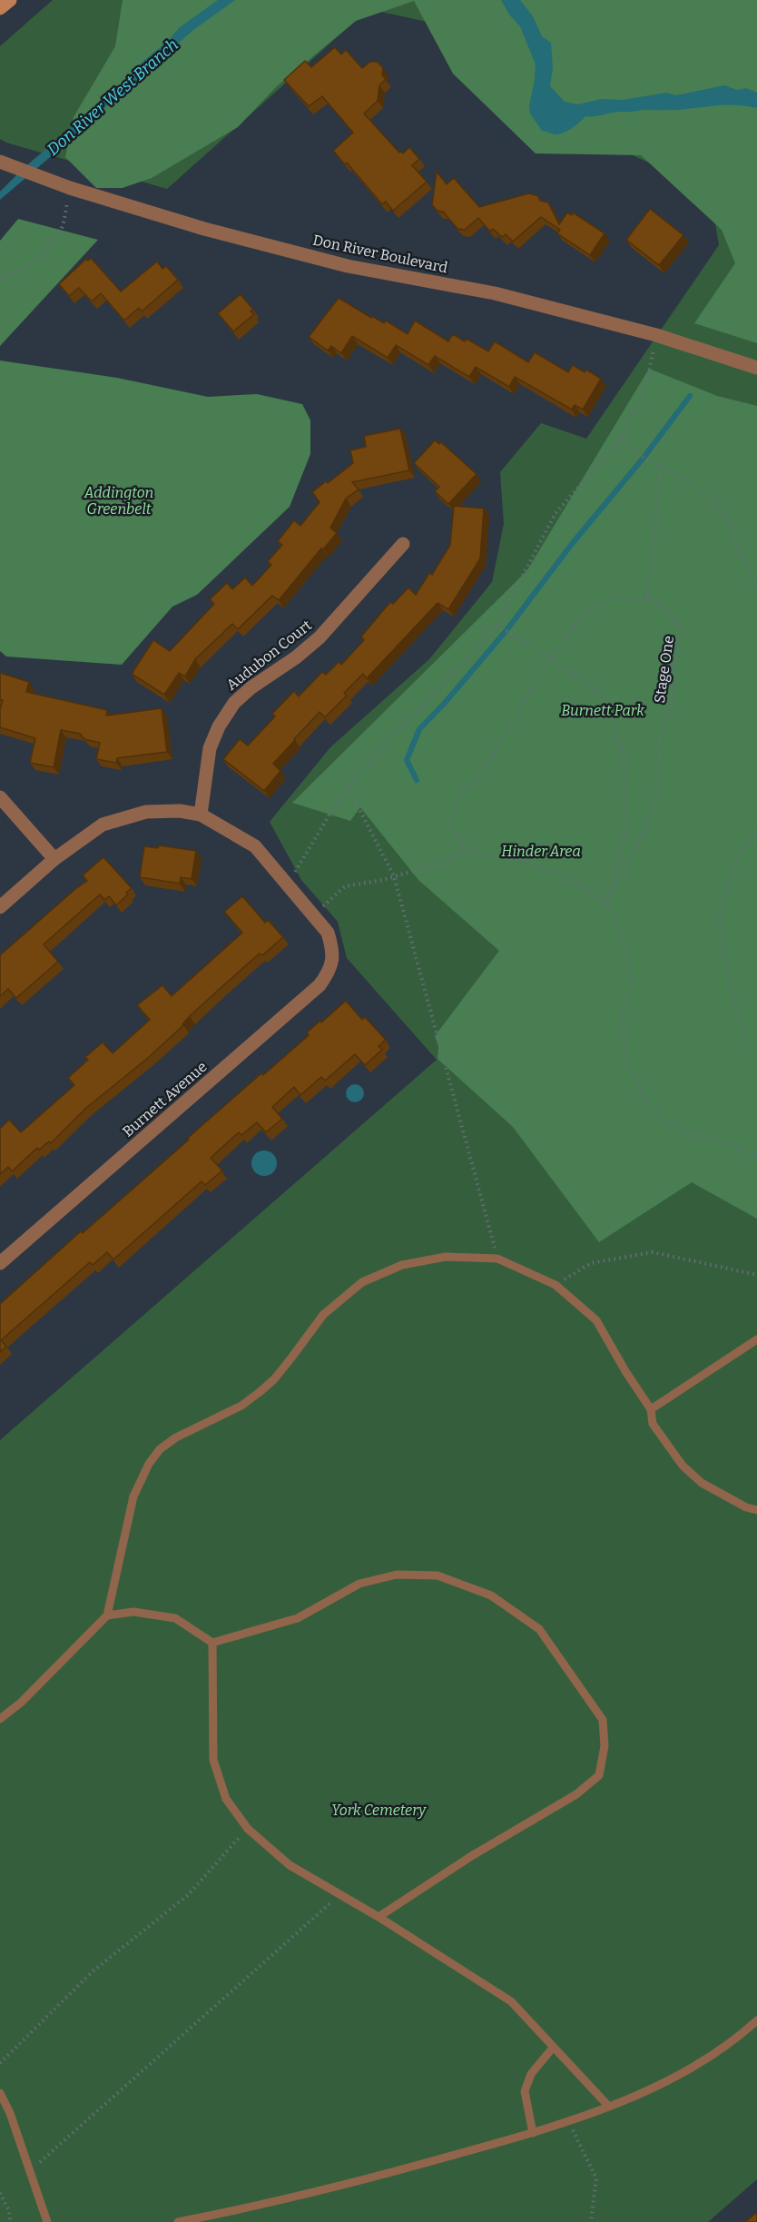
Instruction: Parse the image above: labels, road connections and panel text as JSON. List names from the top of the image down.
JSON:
{
  "streets": {
    "street": ["Don River Boulevard", "Audubon Court", "Burnett Avenue"],
    "path": ["Stage One"]
  },
  "water": ["Don River West Branch"],
  "parks": [
    "Addington Greenbelt",
    "Burnett Park",
    "Hinder Area",
    "York Cemetery"
  ]
}
